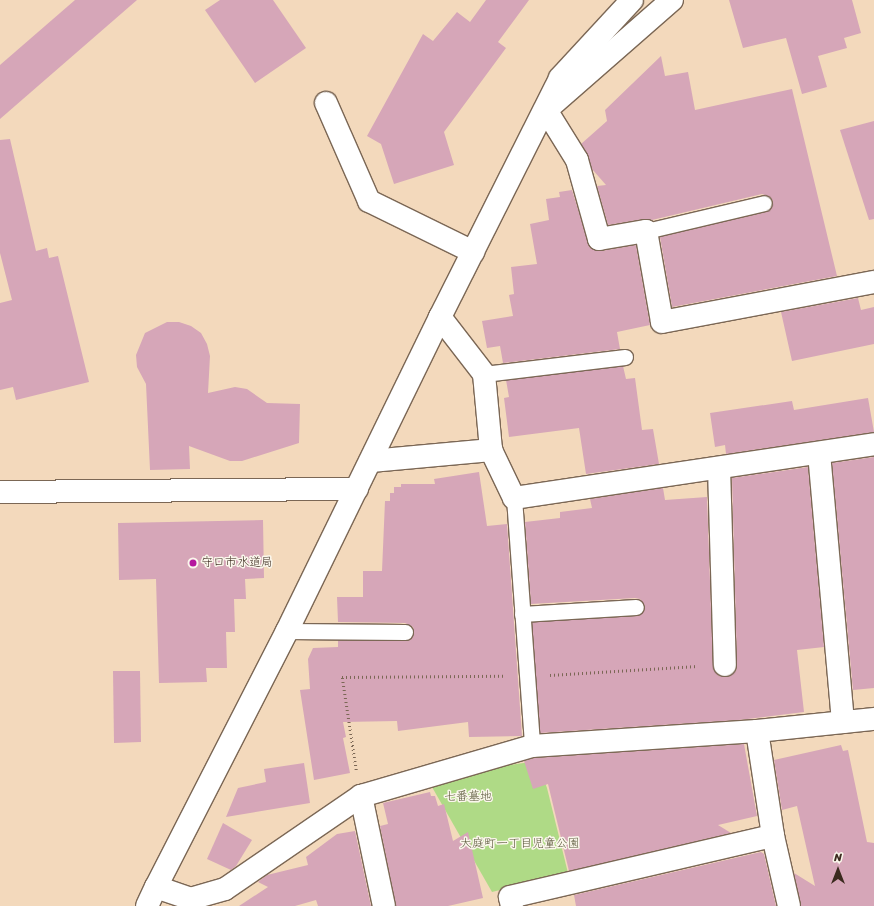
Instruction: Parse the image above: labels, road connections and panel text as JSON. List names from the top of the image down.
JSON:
{
  "parks": ["七番墓地", "大庭町一丁目児童公園"],
  "places": ["守口市水道局"],
  "north": "top"
}
